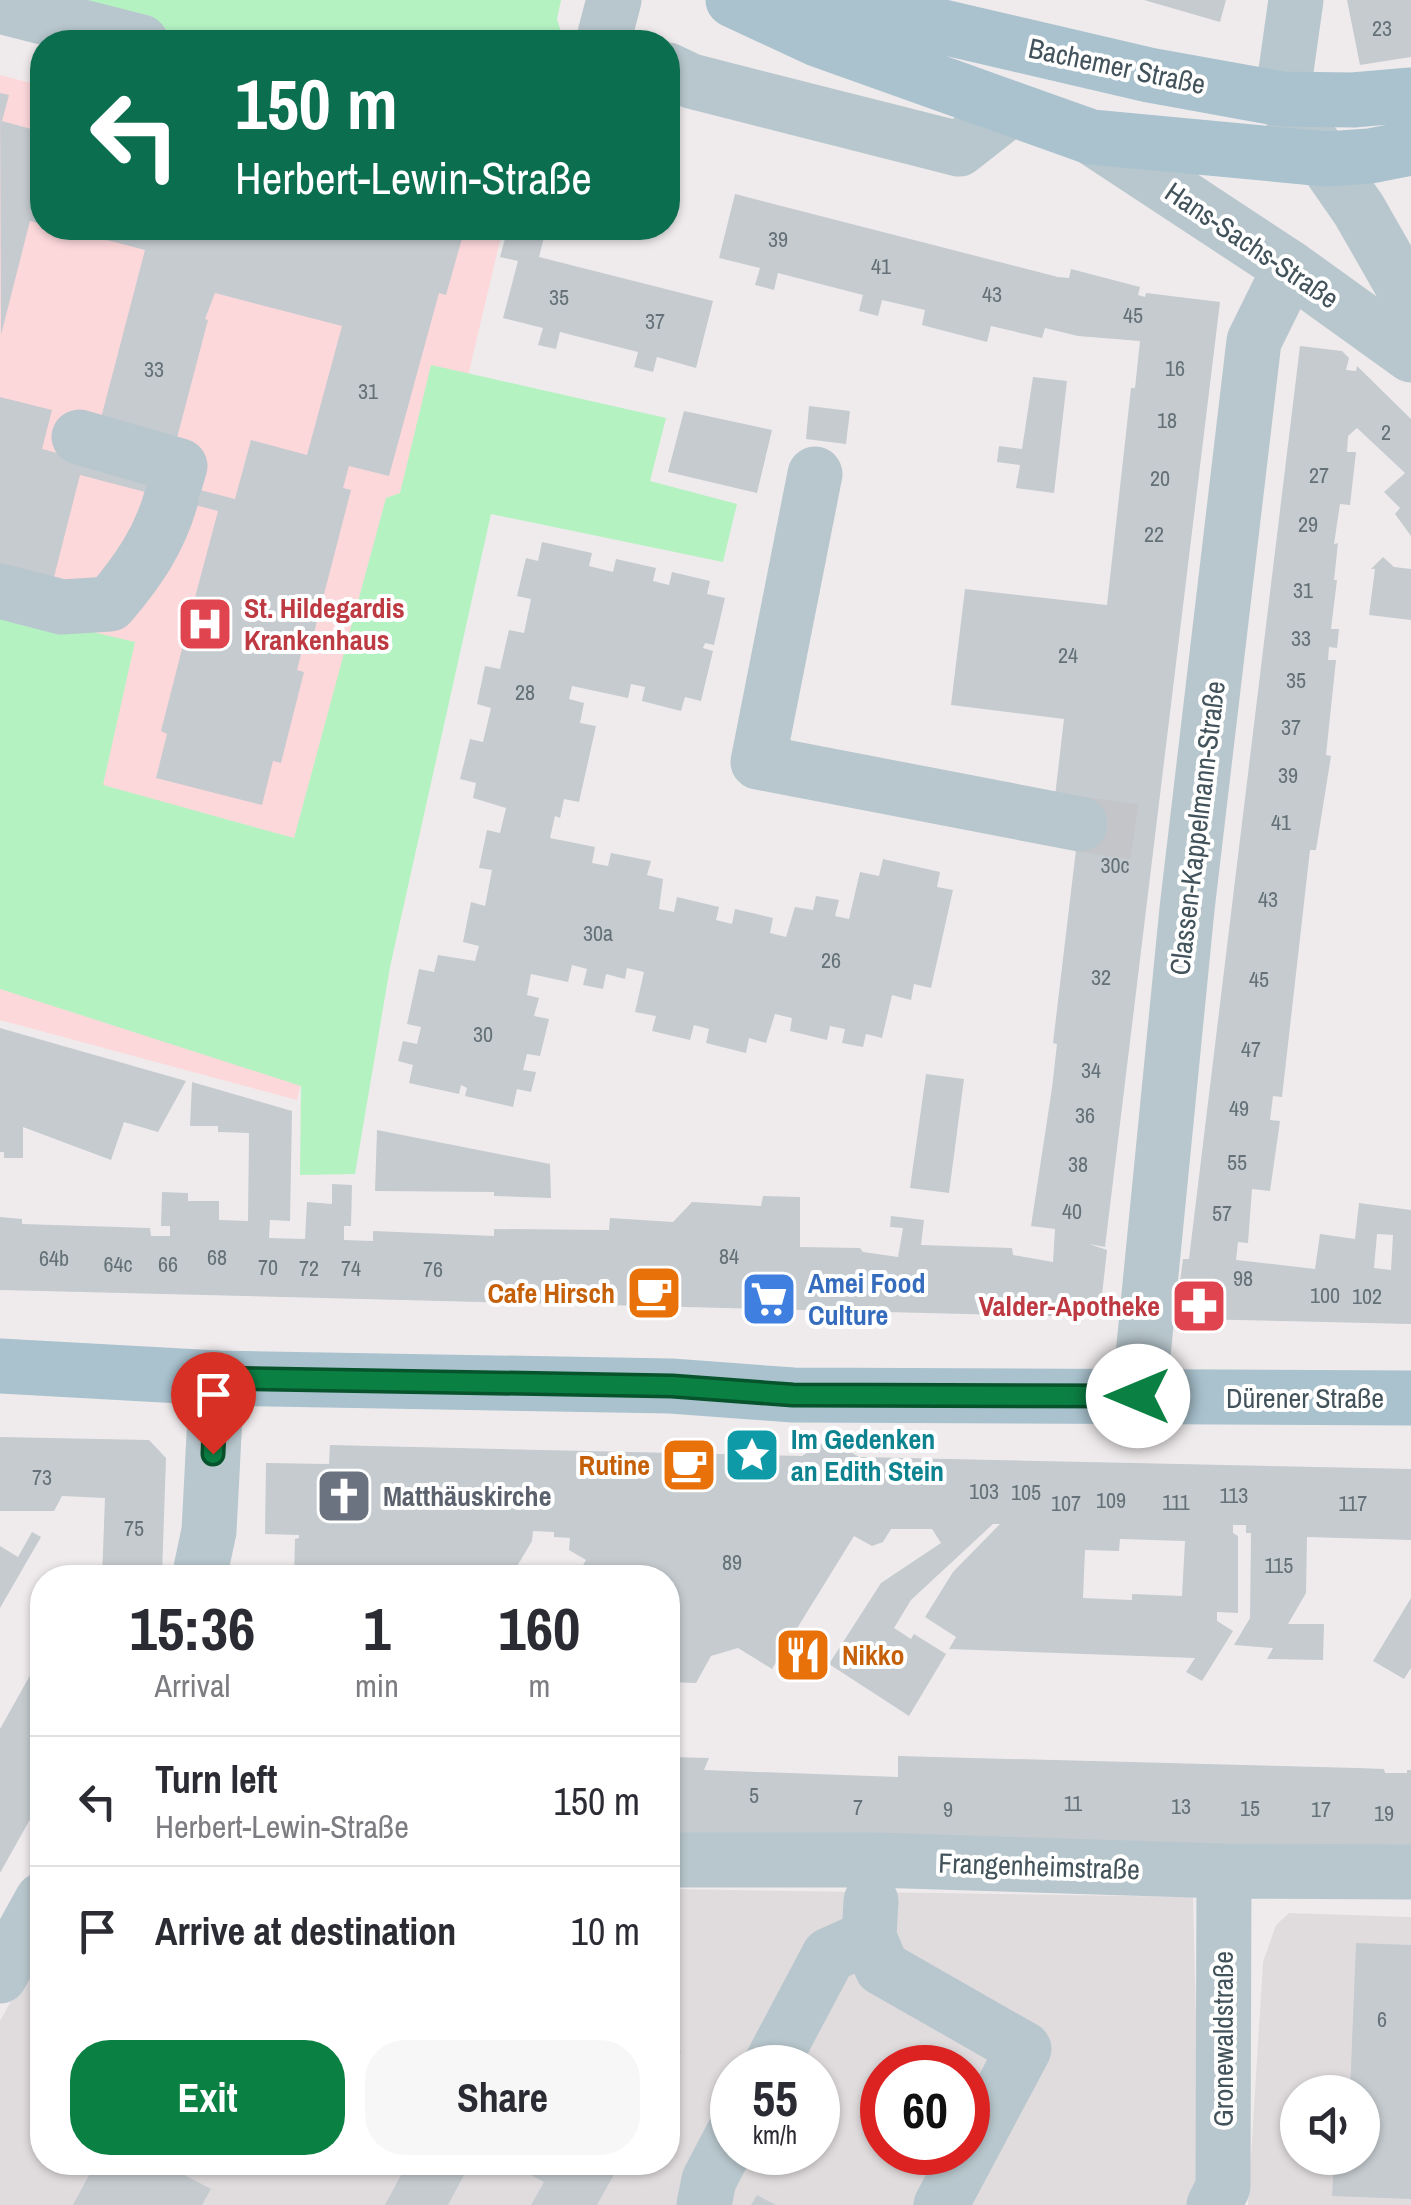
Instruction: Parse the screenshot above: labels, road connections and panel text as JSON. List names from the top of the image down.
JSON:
{
  "streets": {
    "main road": ["Bachemer Straße", "Dürener Straße"],
    "street": [
      "Hans-Sachs-Straße",
      "Classen-Kappelmann-Straße",
      "Frangenheimstraße",
      "Gronewaldstraße"
    ]
  },
  "crossings": [
    ["Hans-Sachs-Straße", "Classen-Kappelmann-Straße"],
    ["Classen-Kappelmann-Straße", "Dürener Straße"],
    ["Frangenheimstraße", "Gronewaldstraße"]
  ],
  "places": {
    "hospital": ["St. Hildegardis Krankenhaus"],
    "cafe": ["Cafe Hirsch", "Rutine"],
    "supermarket": ["Amei Food Culture"],
    "pharmacy": ["Valder-Apotheke"],
    "place": ["Im Gedenken an Edith Stein"],
    "church": ["Matthäuskirche"],
    "restaurant": ["Nikko"]
  },
  "house_numbers": [
    "23",
    "39",
    "41",
    "43",
    "35",
    "45",
    "37",
    "16",
    "33",
    "31",
    "18",
    "2",
    "27",
    "20",
    "29",
    "22",
    "31",
    "33",
    "24",
    "35",
    "28",
    "37",
    "39",
    "41",
    "30c",
    "43",
    "30a",
    "26",
    "32",
    "45",
    "30",
    "47",
    "34",
    "49",
    "36",
    "55",
    "38",
    "40",
    "57",
    "84",
    "68",
    "64b",
    "64c",
    "66",
    "70",
    "72",
    "74",
    "76",
    "98",
    "100",
    "102",
    "73",
    "103",
    "105",
    "113",
    "109",
    "111",
    "107",
    "117",
    "75",
    "89",
    "115",
    "5",
    "11",
    "13",
    "7",
    "15",
    "9",
    "17",
    "19",
    "6"
  ],
  "page": {
    "turn": ["150 m", "Herbert-Lewin-Straße"],
    "eta": [
      "15:36",
      "Arrival",
      "1",
      "min",
      "160",
      "m"
    ],
    "list": [
      {
        "name": "Turn left",
        "note": "Herbert-Lewin-Straße",
        "value": "150 m"
      },
      {
        "name": "Arrive at destination",
        "value": "10 m"
      }
    ],
    "buttons": ["Exit", "Share"],
    "speed": "55 km/h",
    "limit": "60"
  }
}
